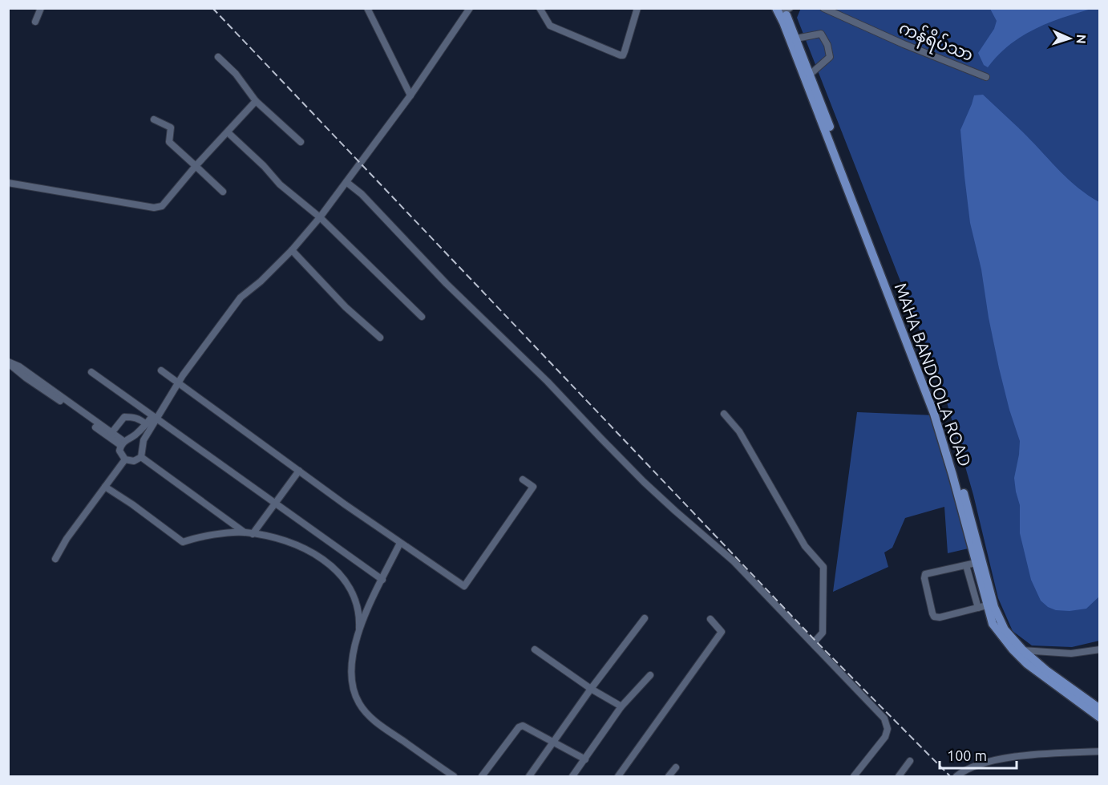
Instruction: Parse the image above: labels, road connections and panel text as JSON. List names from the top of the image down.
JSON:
{
  "streets": {
    "main road": ["MAHA BANDOOLA ROAD"],
    "street": ["ကန်ရိပ်သာ"]
  },
  "scale_bar": "100 m",
  "north": "right"
}
